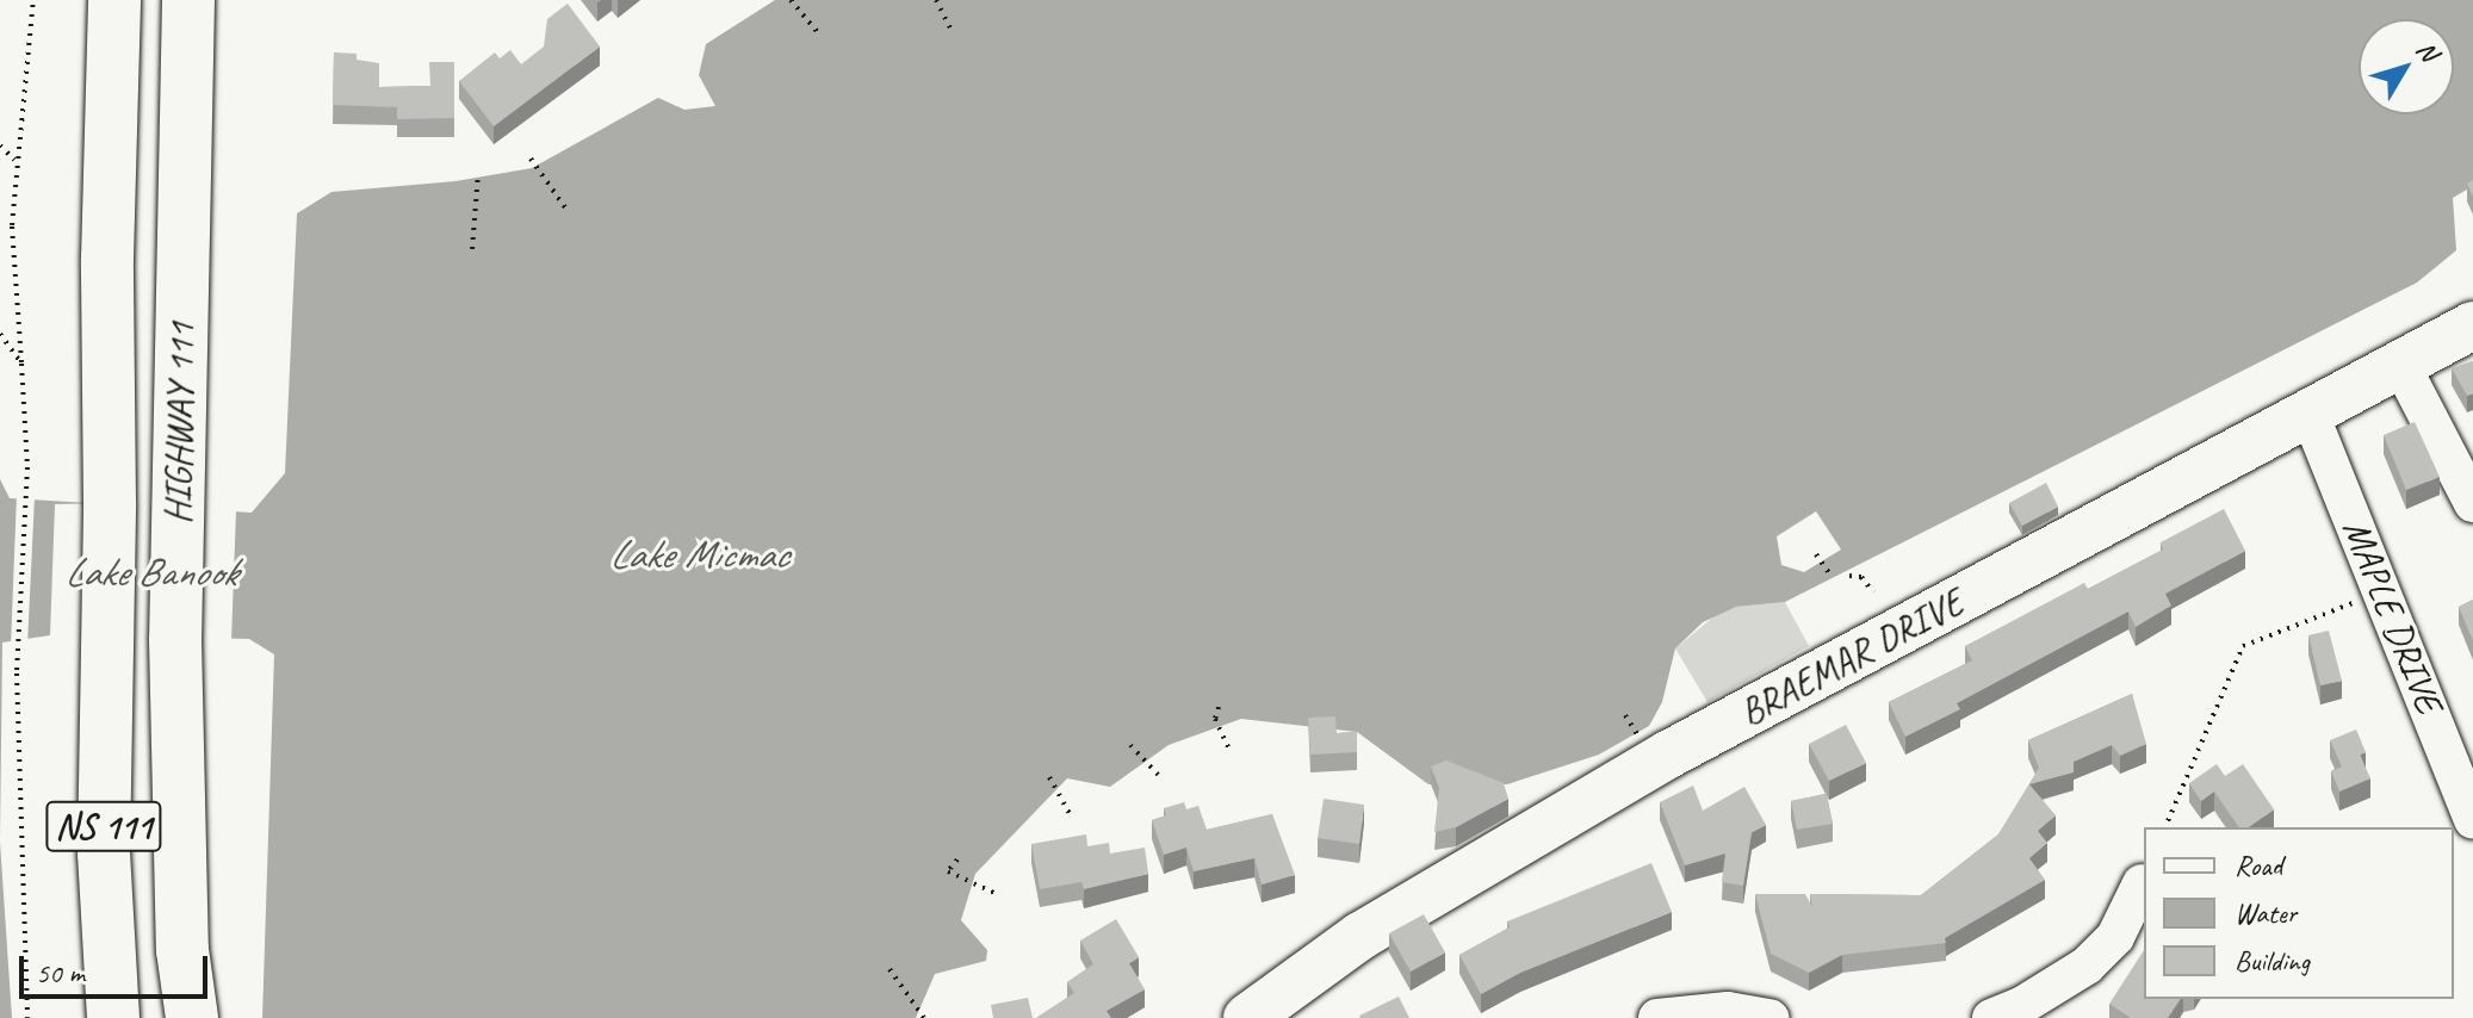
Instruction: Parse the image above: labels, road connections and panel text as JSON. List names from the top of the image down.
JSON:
{
  "streets": {
    "highway": ["HIGHWAY 111", "NS 111"],
    "main road": ["BRAEMAR DRIVE"],
    "street": ["MAPLE DRIVE"]
  },
  "crossings": [
    ["MAPLE DRIVE", "BRAEMAR DRIVE"]
  ],
  "water": ["Lake Micmac", "Lake Banook"],
  "legend": ["Road", "Water", "Building"],
  "scale_bar": "50 m",
  "north": "top right"
}
